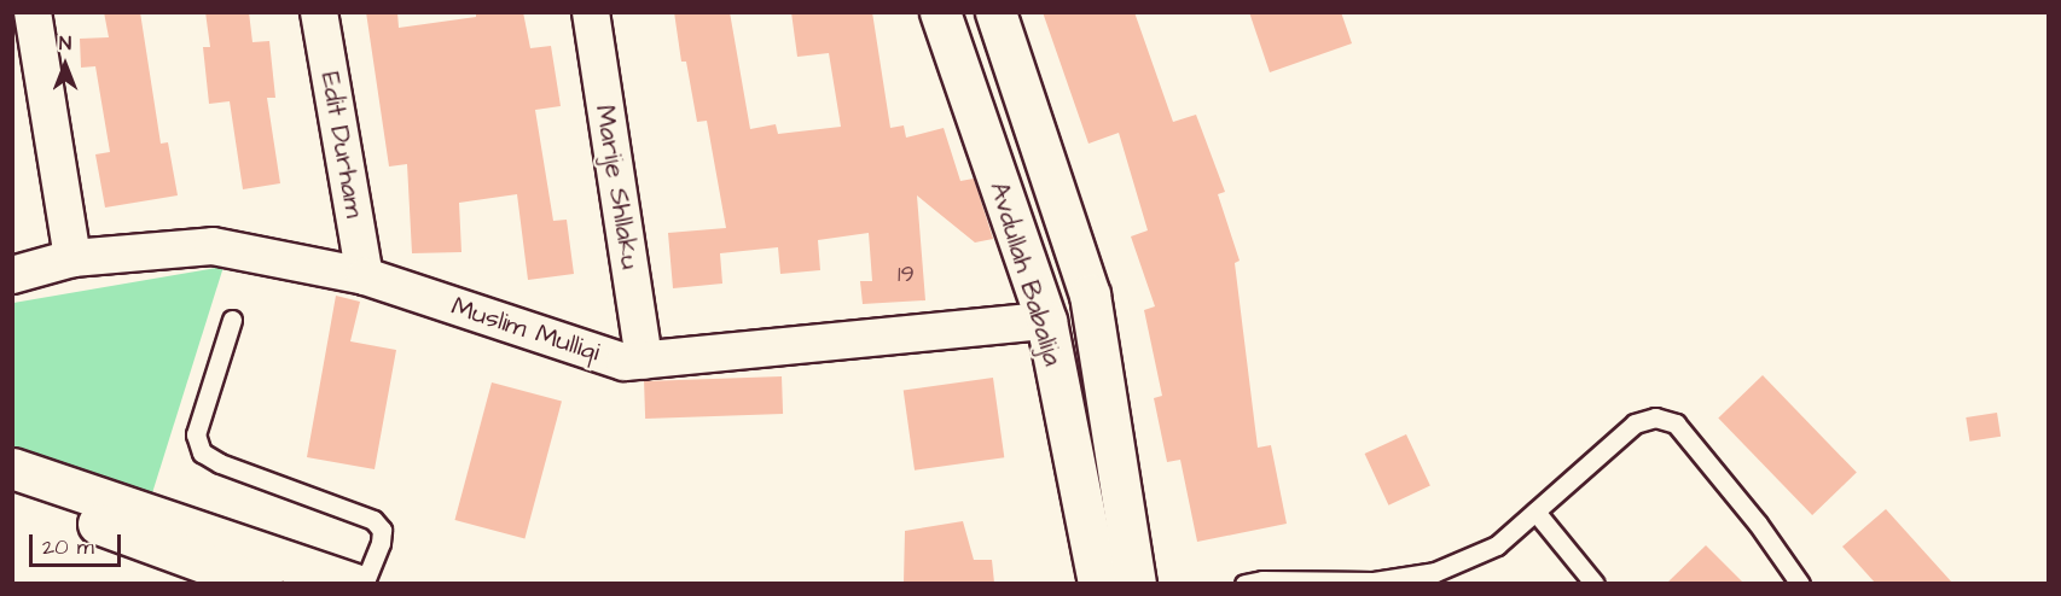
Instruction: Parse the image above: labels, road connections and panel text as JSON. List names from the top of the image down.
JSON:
{
  "streets": {
    "main road": ["Avdullah Babalija"],
    "street": ["Edit Durham", "Marije Shllaku", "Muslim Mulliqi"]
  },
  "crossings": [
    ["Edit Durham", "Muslim Mulliqi"],
    ["Marije Shllaku", "Muslim Mulliqi"],
    ["Avdullah Babalija", "Muslim Mulliqi"]
  ],
  "house_numbers": ["19"],
  "scale_bar": "20 m",
  "north": "top"
}
